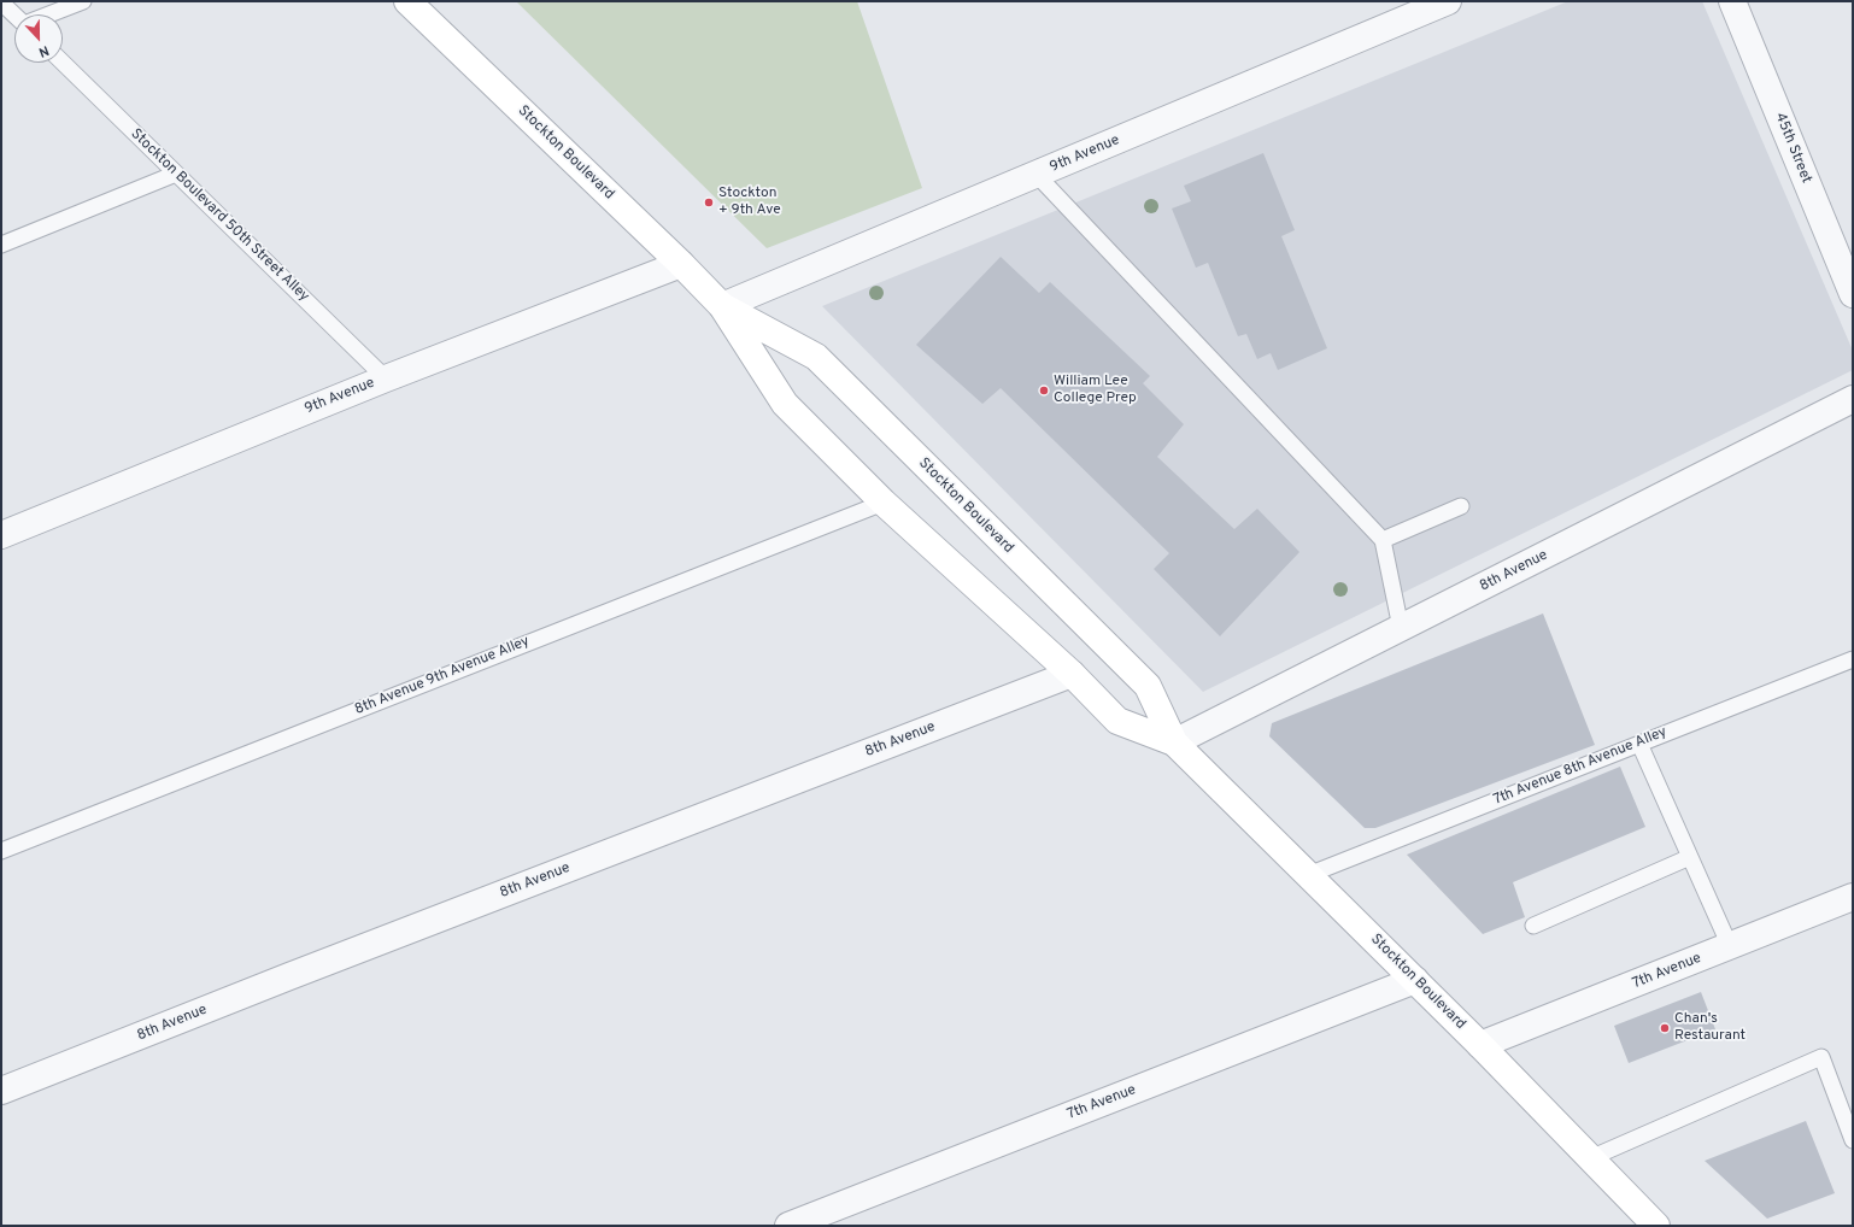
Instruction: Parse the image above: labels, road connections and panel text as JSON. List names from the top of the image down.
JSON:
{
  "streets": {
    "main road": ["Stockton Boulevard"],
    "street": [
      "45th Street",
      "9th Avenue",
      "8th Avenue",
      "7th Avenue"
    ],
    "lane": ["Stockton Boulevard 50th Street Alley", "8th Avenue 9th Avenue Alley", "7th Avenue 8th Avenue Alley"]
  },
  "crossings": [
    ["Stockton Boulevard", "9th Avenue"],
    ["Stockton Boulevard", "8th Avenue"],
    ["Stockton Boulevard", "8th Avenue 9th Avenue Alley"],
    ["Stockton Boulevard", "7th Avenue 8th Avenue Alley"],
    ["Stockton Boulevard", "7th Avenue"],
    ["9th Avenue", "Stockton Boulevard 50th Street Alley"]
  ],
  "places": ["Stockton + 9th Ave", "William Lee College Prep", "Chan's Restaurant"],
  "north": "bottom"
}
